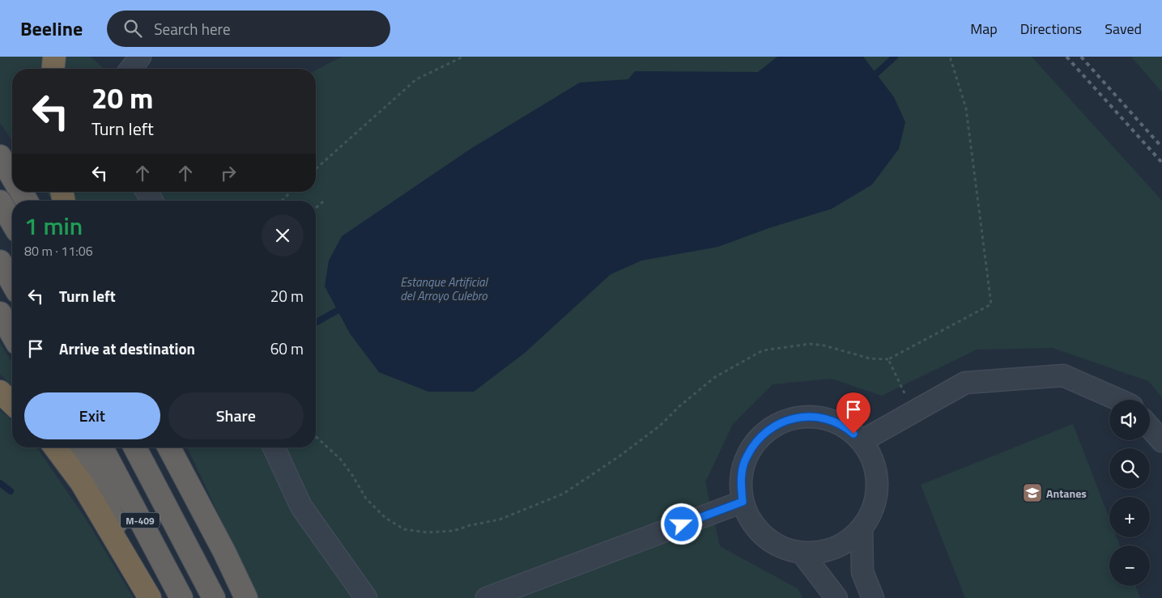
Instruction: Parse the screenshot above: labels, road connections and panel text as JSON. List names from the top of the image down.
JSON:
{
  "streets": {
    "highway": ["M-409"]
  },
  "water": ["Estanque Artificial del Arroyo Culebro"],
  "places": {
    "school or university": ["Antanes"]
  },
  "page": {
    "header": "Beeline",
    "search": "Search here",
    "nav": ["Map", "Directions", "Saved"],
    "turn": ["20 m", "Turn left"],
    "heading": ["1 min", "80 m · 11:06"],
    "list": [
      {
        "name": "Turn left",
        "value": "20 m"
      },
      {
        "name": "Arrive at destination",
        "value": "60 m"
      }
    ],
    "buttons": ["Exit", "Share"],
    "map_buttons": ["+", "−"]
  }
}
